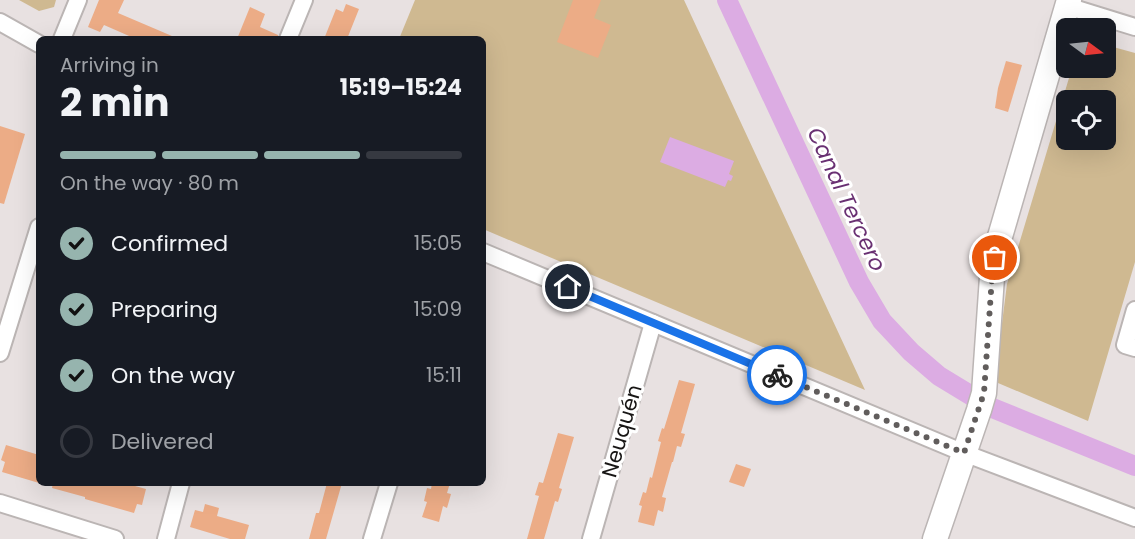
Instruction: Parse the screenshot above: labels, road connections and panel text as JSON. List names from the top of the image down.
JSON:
{
  "streets": {
    "street": ["Neuquén"]
  },
  "water": ["Canal Tercero"],
  "north": "right",
  "page": {
    "heading": ["2 min", "Arriving in", "15:19–15:24"],
    "bar": "On the way · 80 m",
    "list": [
      ["Confirmed", "15:05"],
      ["Preparing", "15:09"],
      ["On the way", "15:11"],
      "Delivered"
    ]
  }
}
